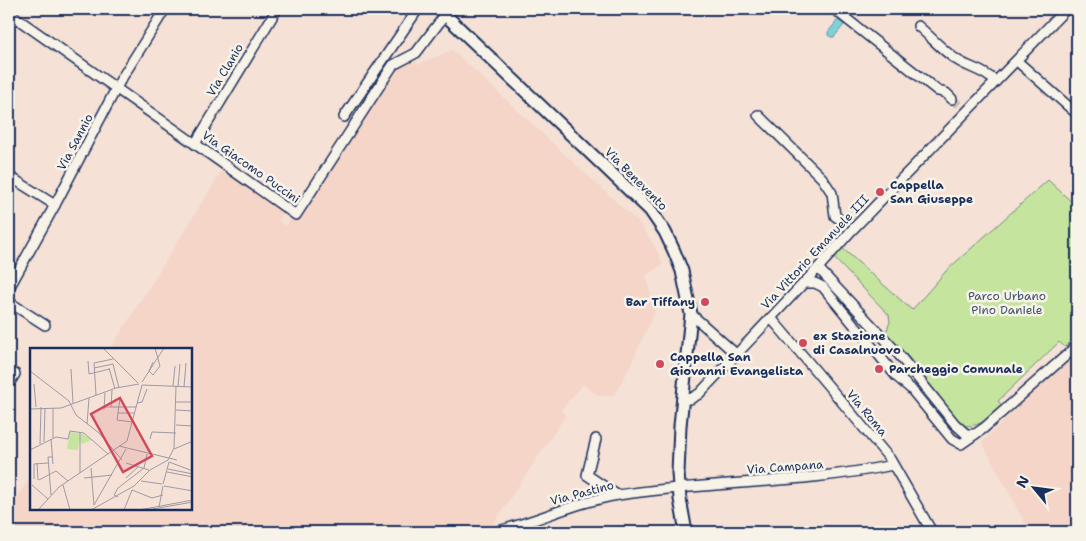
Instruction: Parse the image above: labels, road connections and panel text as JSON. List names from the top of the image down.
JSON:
{
  "streets": {
    "main road": ["Via Benevento"],
    "street": [
      "Via Clanio",
      "Via Sannio",
      "Via Giacomo Puccini",
      "Via Vittorio Emanuele III",
      "Via Roma",
      "Via Campana",
      "Via Pastino"
    ]
  },
  "crossings": [
    ["Via Clanio", "Via Giacomo Puccini"],
    ["Via Sannio", "Via Giacomo Puccini"],
    ["Via Giacomo Puccini", "Via Benevento"],
    ["Via Benevento", "Via Vittorio Emanuele III"],
    ["Via Benevento", "Via Campana"],
    ["Via Benevento", "Via Pastino"],
    ["Via Vittorio Emanuele III", "Via Roma"],
    ["Via Roma", "Via Campana"],
    ["Via Campana", "Via Pastino"]
  ],
  "parks": ["Parco Urbano Pino Daniele"],
  "places": [
    "Cappella San Giuseppe",
    "Bar Tiffany",
    "ex Stazione di Casalnuovo",
    "Cappella San Giovanni Evangelista",
    "Parcheggio Comunale"
  ],
  "north": "top left"
}
